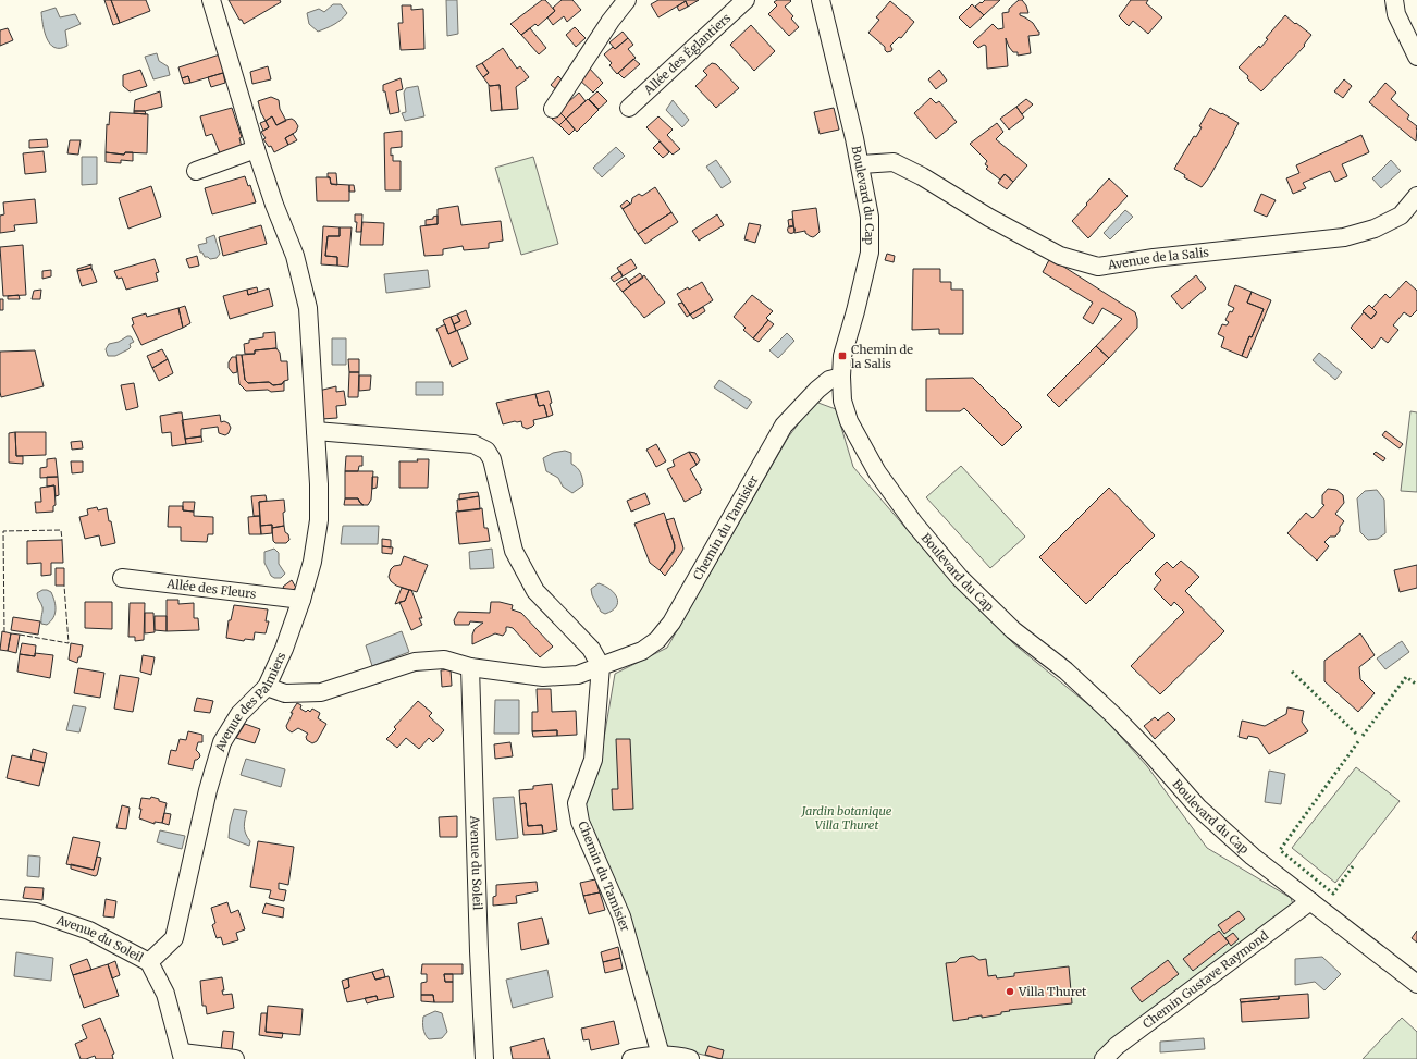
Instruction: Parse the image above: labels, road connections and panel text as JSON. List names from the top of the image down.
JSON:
{
  "streets": {
    "street": [
      "Allée des Églantiers",
      "Boulevard du Cap",
      "Avenue de la Salis",
      "Chemin du Tamisier",
      "Allée des Fleurs",
      "Avenue des Palmiers",
      "Avenue du Soleil",
      "Chemin Gustave Raymond"
    ]
  },
  "crossings": [
    ["Boulevard du Cap", "Avenue de la Salis"],
    ["Boulevard du Cap", "Chemin du Tamisier"],
    ["Boulevard du Cap", "Chemin Gustave Raymond"],
    ["Chemin du Tamisier", "Avenue des Palmiers"],
    ["Chemin du Tamisier", "Avenue du Soleil"],
    ["Allée des Fleurs", "Avenue des Palmiers"],
    ["Avenue des Palmiers", "Avenue du Soleil"]
  ],
  "parks": ["Jardin botanique Villa Thuret"],
  "places": {
    "transit": ["Chemin de la Salis"],
    "other": ["Villa Thuret"]
  }
}
